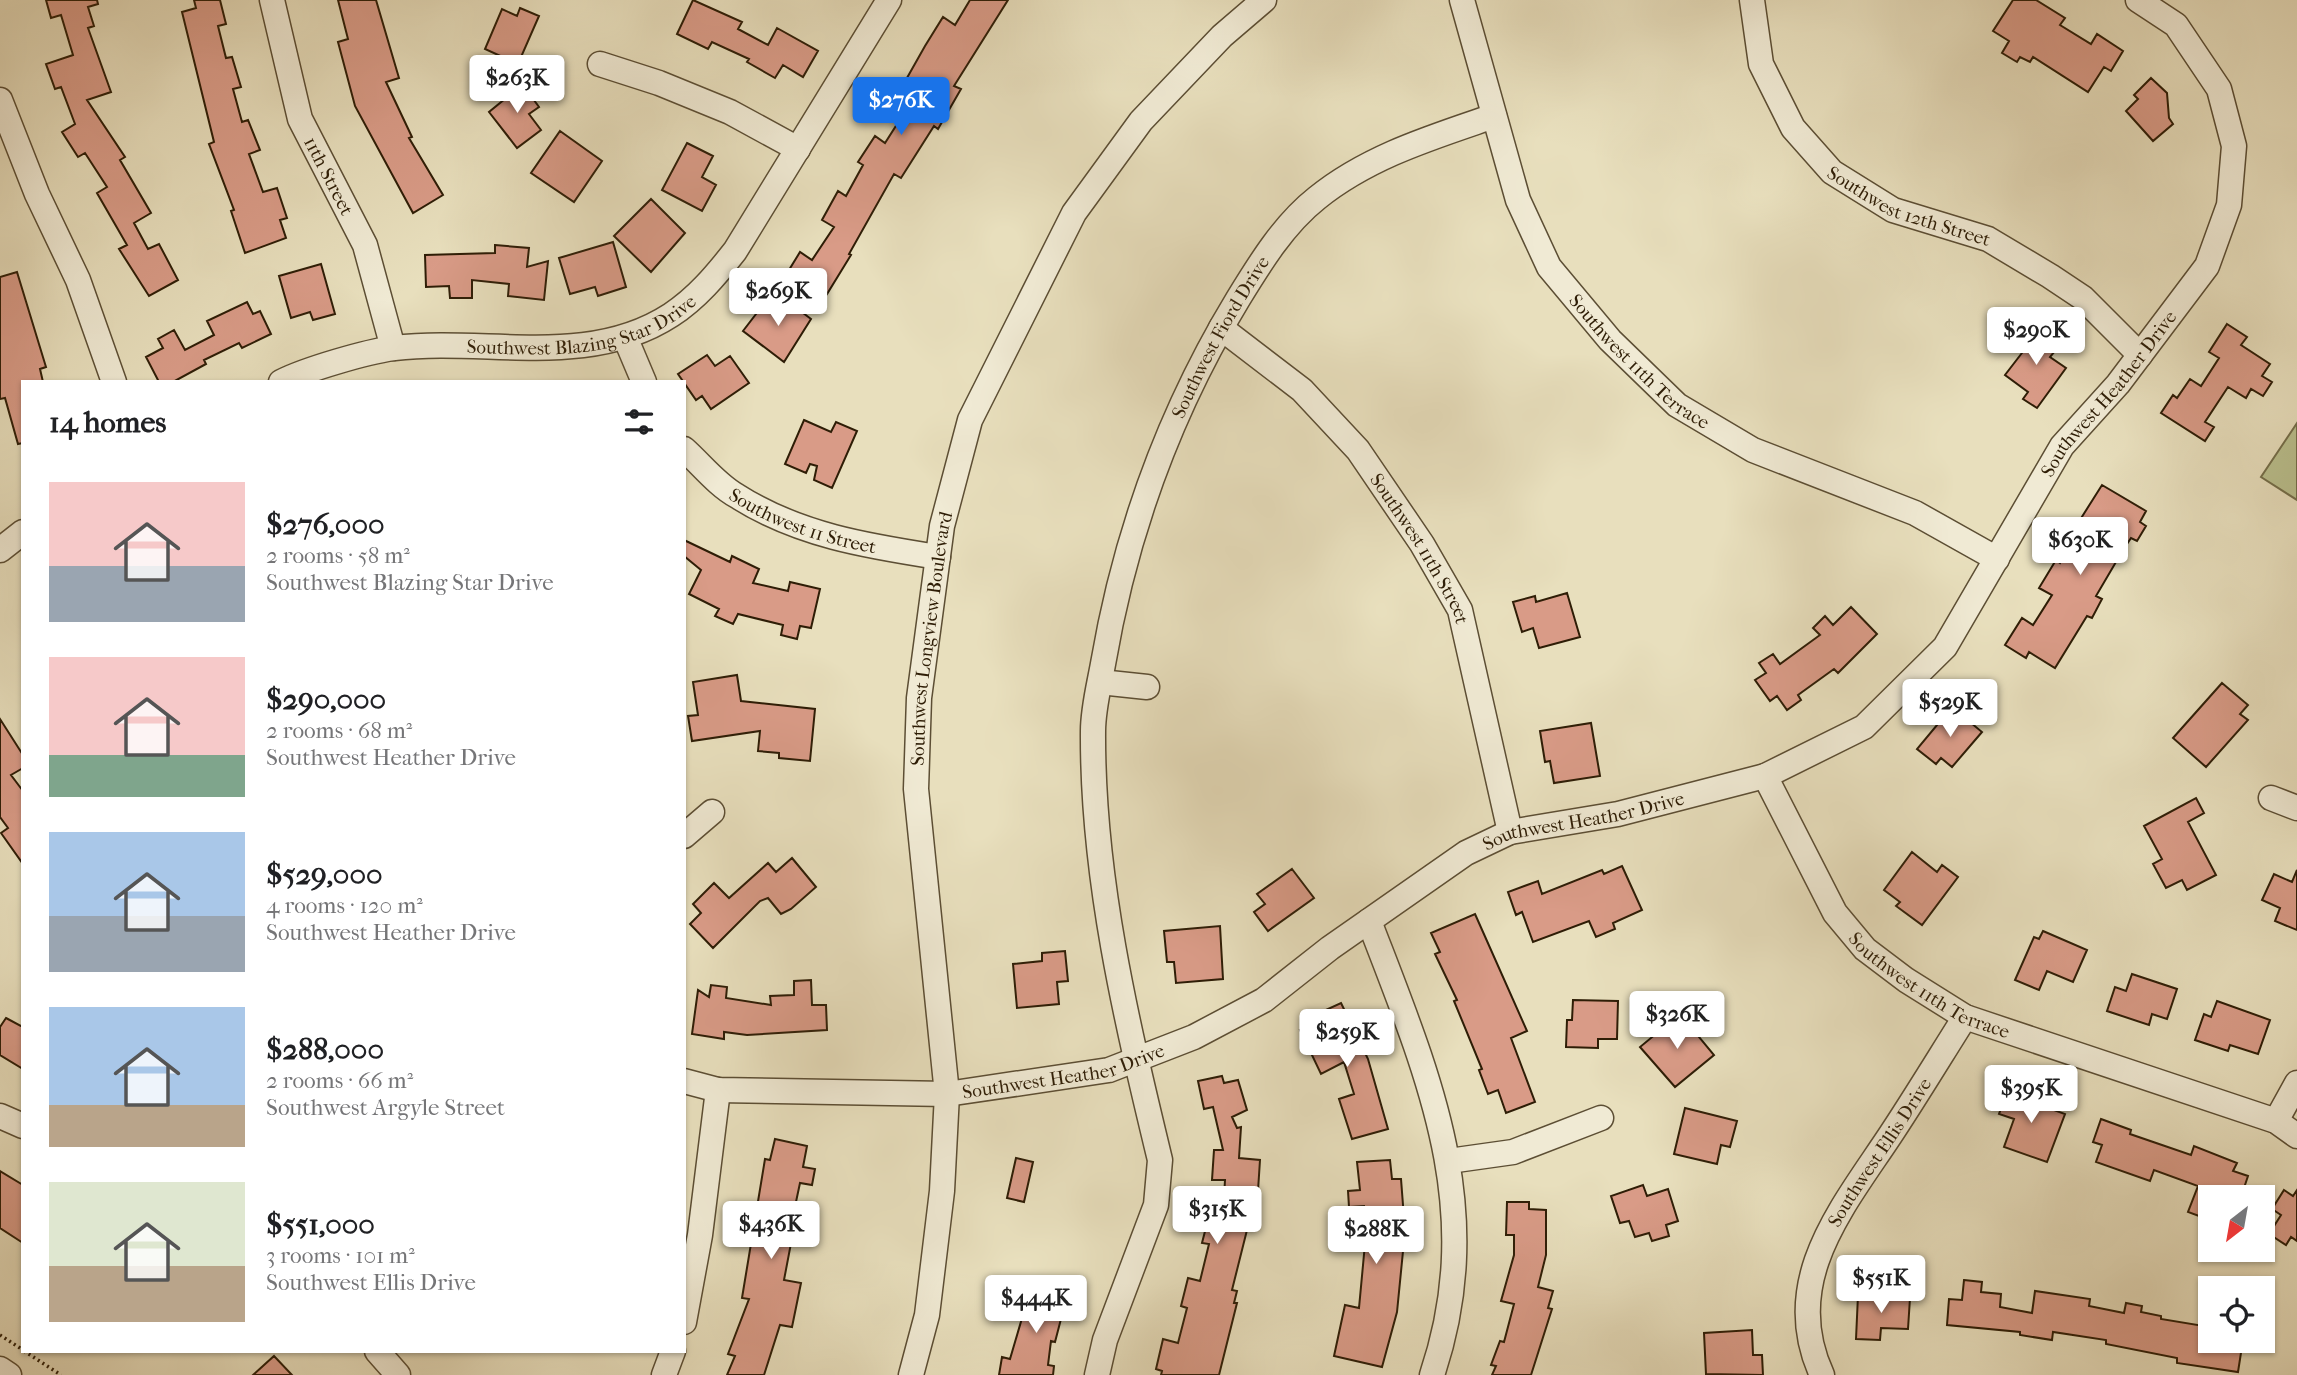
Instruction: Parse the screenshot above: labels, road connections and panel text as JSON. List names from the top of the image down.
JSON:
{
  "streets": {
    "street": [
      "11th Street",
      "Southwest 12th Street",
      "Southwest Blazing Star Drive",
      "Southwest Fiord Drive",
      "Southwest 11th Terrace",
      "Southwest Heather Drive",
      "Southwest 11 Street",
      "Southwest 11th Street",
      "Southwest Longview Boulevard",
      "Southwest Ellis Drive"
    ]
  },
  "crossings": [
    ["11th Street", "Southwest Blazing Star Drive"],
    ["Southwest 12th Street", "Southwest Heather Drive"],
    ["Southwest Fiord Drive", "Southwest 11th Terrace"],
    ["Southwest Fiord Drive", "Southwest Heather Drive"],
    ["Southwest Fiord Drive", "Southwest 11th Street"],
    ["Southwest 11th Terrace", "Southwest Heather Drive"],
    ["Southwest 11th Terrace", "Southwest Ellis Drive"],
    ["Southwest Heather Drive", "Southwest 11th Street"],
    ["Southwest Heather Drive", "Southwest Longview Boulevard"],
    ["Southwest 11 Street", "Southwest Longview Boulevard"]
  ],
  "north": "bottom left",
  "page": {
    "price": [
      "$263K",
      "$276K",
      "$269K",
      "$290K",
      "$630K",
      "$529K",
      "$326K",
      "$259K",
      "$395K",
      "$315K",
      "$436K",
      "$288K",
      "$551K",
      "$444K"
    ],
    "heading": "14 homes",
    "list": [
      {
        "name": "$276,000",
        "note": "2 rooms · 58 m² · Southwest Blazing Star Drive"
      },
      {
        "name": "$290,000",
        "note": "2 rooms · 68 m² · Southwest Heather Drive"
      },
      {
        "name": "$529,000",
        "note": "4 rooms · 120 m² · Southwest Heather Drive"
      },
      {
        "name": "$288,000",
        "note": "2 rooms · 66 m² · Southwest Argyle Street"
      },
      {
        "name": "$551,000",
        "note": "3 rooms · 101 m² · Southwest Ellis Drive"
      }
    ]
  }
}
